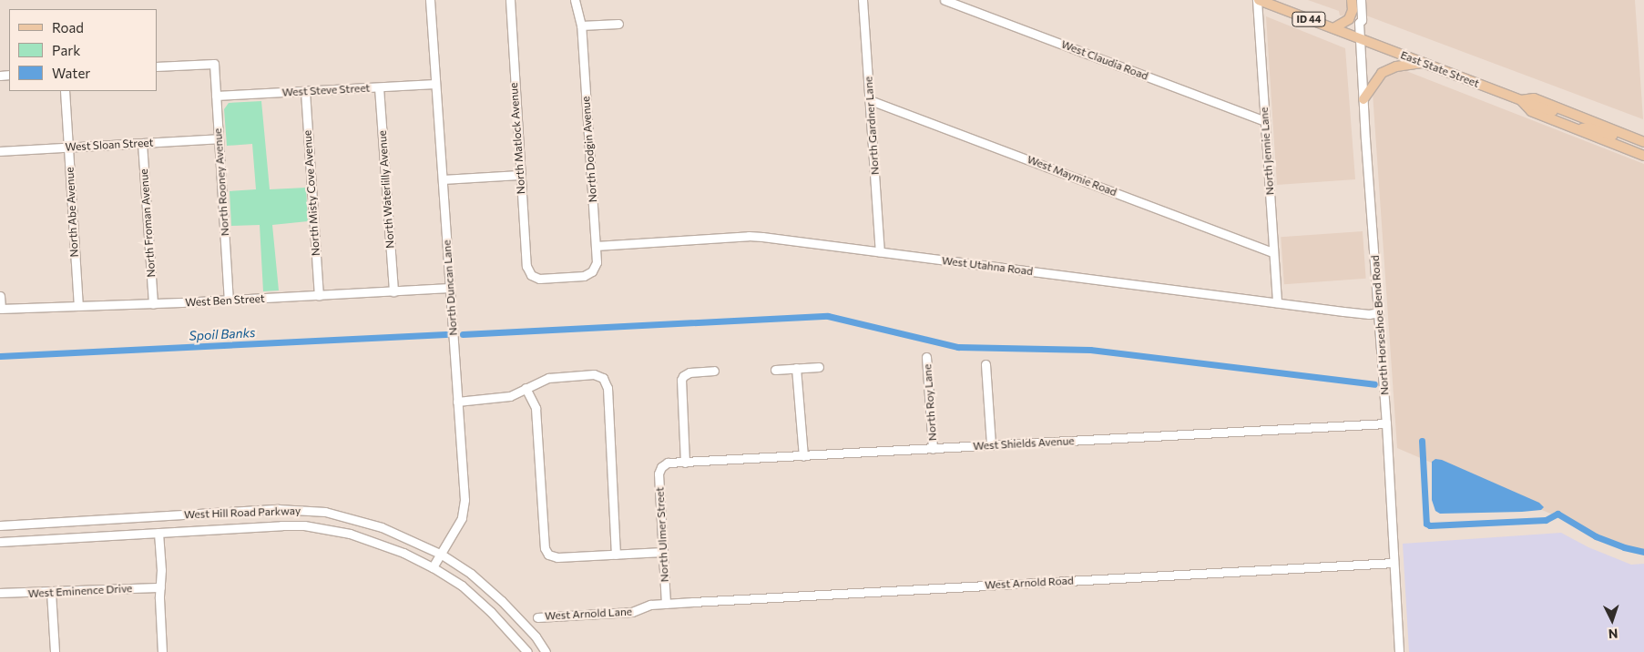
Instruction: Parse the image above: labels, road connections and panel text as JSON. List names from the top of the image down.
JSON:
{
  "streets": {
    "main road": ["ID 44", "East State Street"],
    "street": [
      "West Claudia Road",
      "West Steve Street",
      "North Gardner Lane",
      "North Matlock Avenue",
      "West Sloan Street",
      "North Dodgin Avenue",
      "North Jennie Lane",
      "West Maymie Road",
      "North Rooney Avenue",
      "North Waterlilly Avenue",
      "North Misty Cove Avenue",
      "North Abe Avenue",
      "North Froman Avenue",
      "West Utahna Road",
      "North Duncan Lane",
      "West Ben Street",
      "North Horseshoe Bend Road",
      "North Roy Lane",
      "West Shields Avenue",
      "West Hill Road Parkway",
      "North Ulmer Street",
      "West Arnold Road",
      "West Eminence Drive",
      "West Arnold Lane"
    ]
  },
  "crossings": [
    ["ID 44", "East State Street"],
    ["ID 44", "North Jennie Lane"],
    ["ID 44", "North Horseshoe Bend Road"],
    ["West Claudia Road", "North Jennie Lane"],
    ["East State Street", "North Horseshoe Bend Road"],
    ["West Steve Street", "North Rooney Avenue"],
    ["West Steve Street", "North Waterlilly Avenue"],
    ["West Steve Street", "North Misty Cove Avenue"],
    ["West Steve Street", "North Duncan Lane"],
    ["North Gardner Lane", "West Maymie Road"],
    ["North Gardner Lane", "West Utahna Road"],
    ["North Matlock Avenue", "North Dodgin Avenue"],
    ["West Sloan Street", "North Rooney Avenue"],
    ["West Sloan Street", "North Abe Avenue"],
    ["West Sloan Street", "North Froman Avenue"],
    ["North Dodgin Avenue", "West Utahna Road"],
    ["North Jennie Lane", "West Maymie Road"],
    ["North Jennie Lane", "West Utahna Road"],
    ["North Rooney Avenue", "West Ben Street"],
    ["North Waterlilly Avenue", "West Ben Street"],
    ["North Misty Cove Avenue", "West Ben Street"],
    ["North Abe Avenue", "West Ben Street"],
    ["North Froman Avenue", "West Ben Street"],
    ["West Utahna Road", "North Horseshoe Bend Road"],
    ["North Duncan Lane", "West Ben Street"],
    ["North Duncan Lane", "West Hill Road Parkway"],
    ["North Horseshoe Bend Road", "West Shields Avenue"],
    ["North Horseshoe Bend Road", "West Arnold Road"],
    ["North Roy Lane", "West Shields Avenue"],
    ["West Shields Avenue", "North Ulmer Street"],
    ["North Ulmer Street", "West Arnold Road"],
    ["North Ulmer Street", "West Arnold Lane"],
    ["West Arnold Road", "West Arnold Lane"]
  ],
  "water": ["Spoil Banks"],
  "legend": ["Road", "Park", "Water"],
  "north": "bottom"
}
